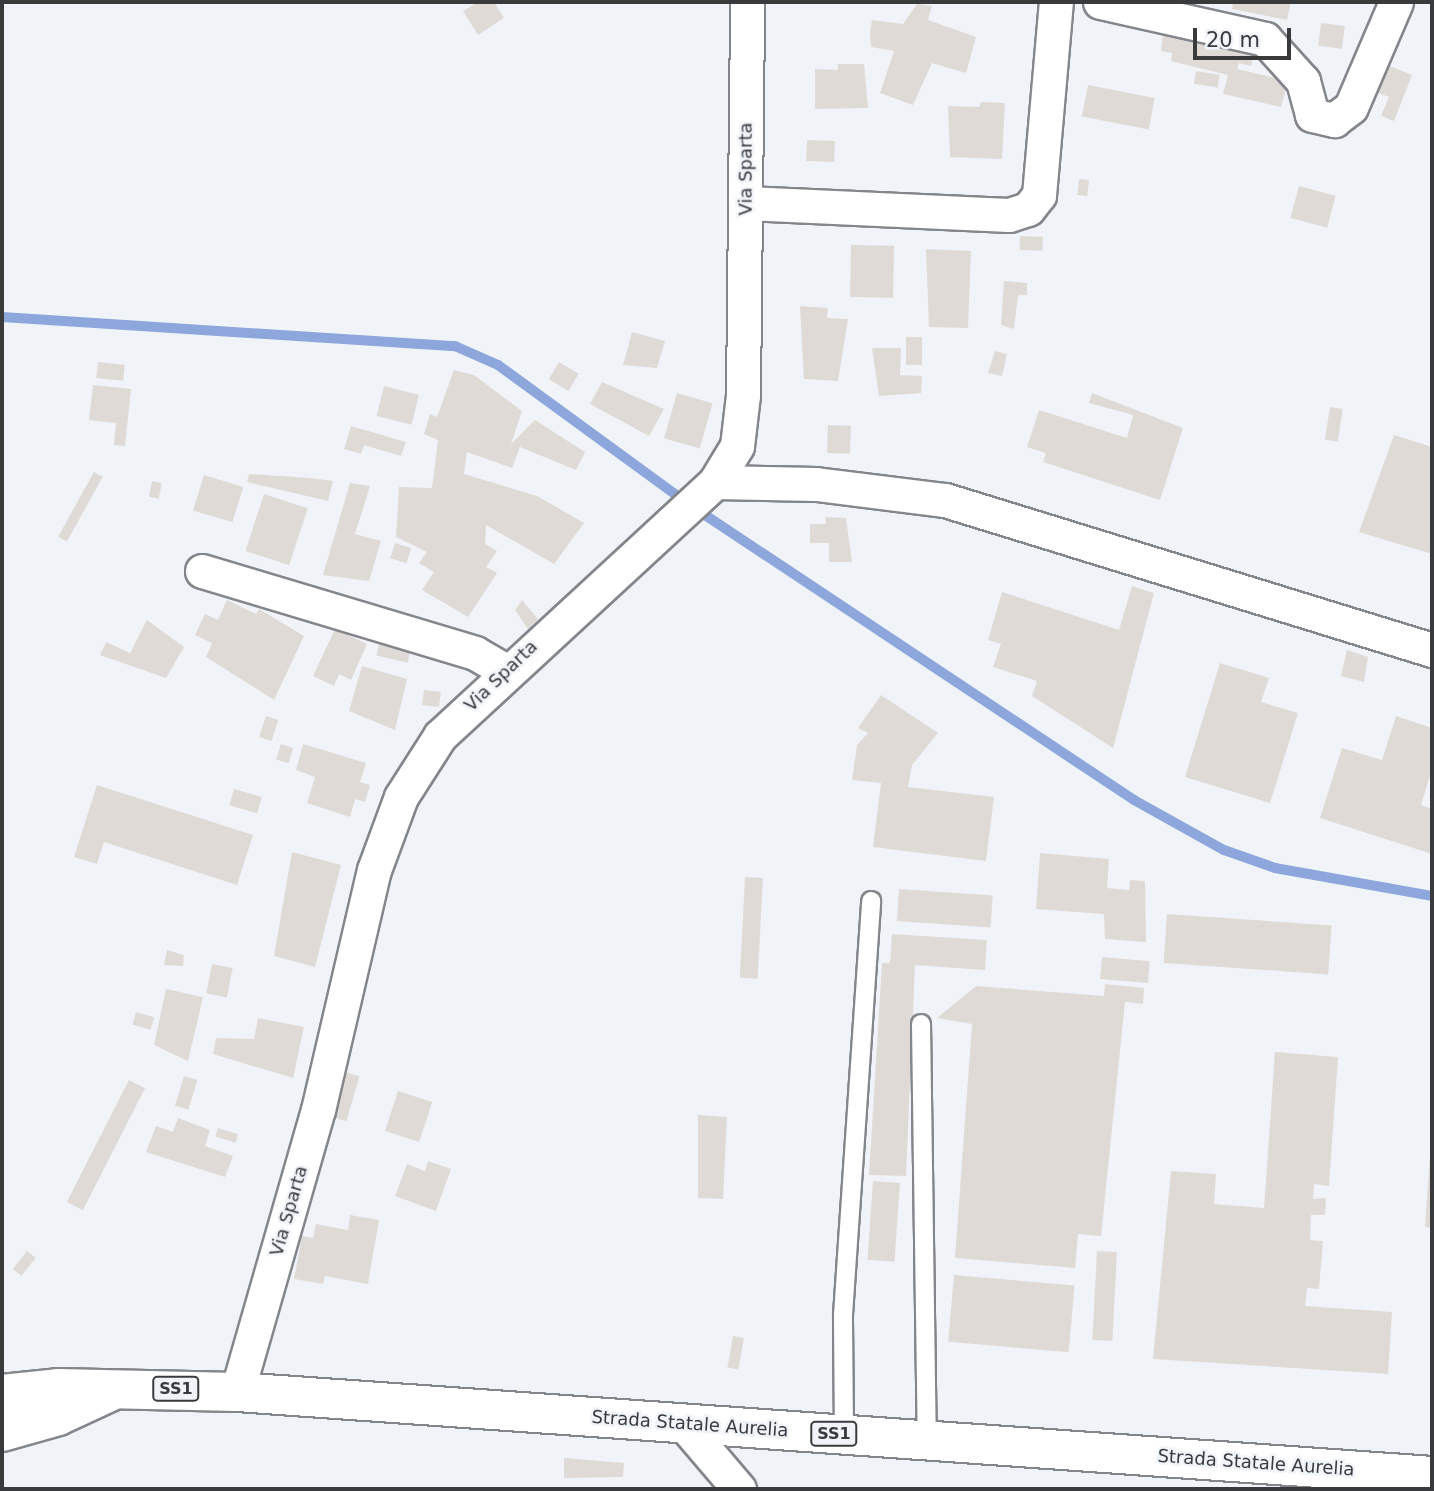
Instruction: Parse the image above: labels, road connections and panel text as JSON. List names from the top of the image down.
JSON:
{
  "streets": {
    "main road": ["SS1", "Strada Statale Aurelia"],
    "street": ["Via Sparta"]
  },
  "crossings": [
    ["Via Sparta", "Strada Statale Aurelia"]
  ],
  "scale_bar": "20 m"
}
